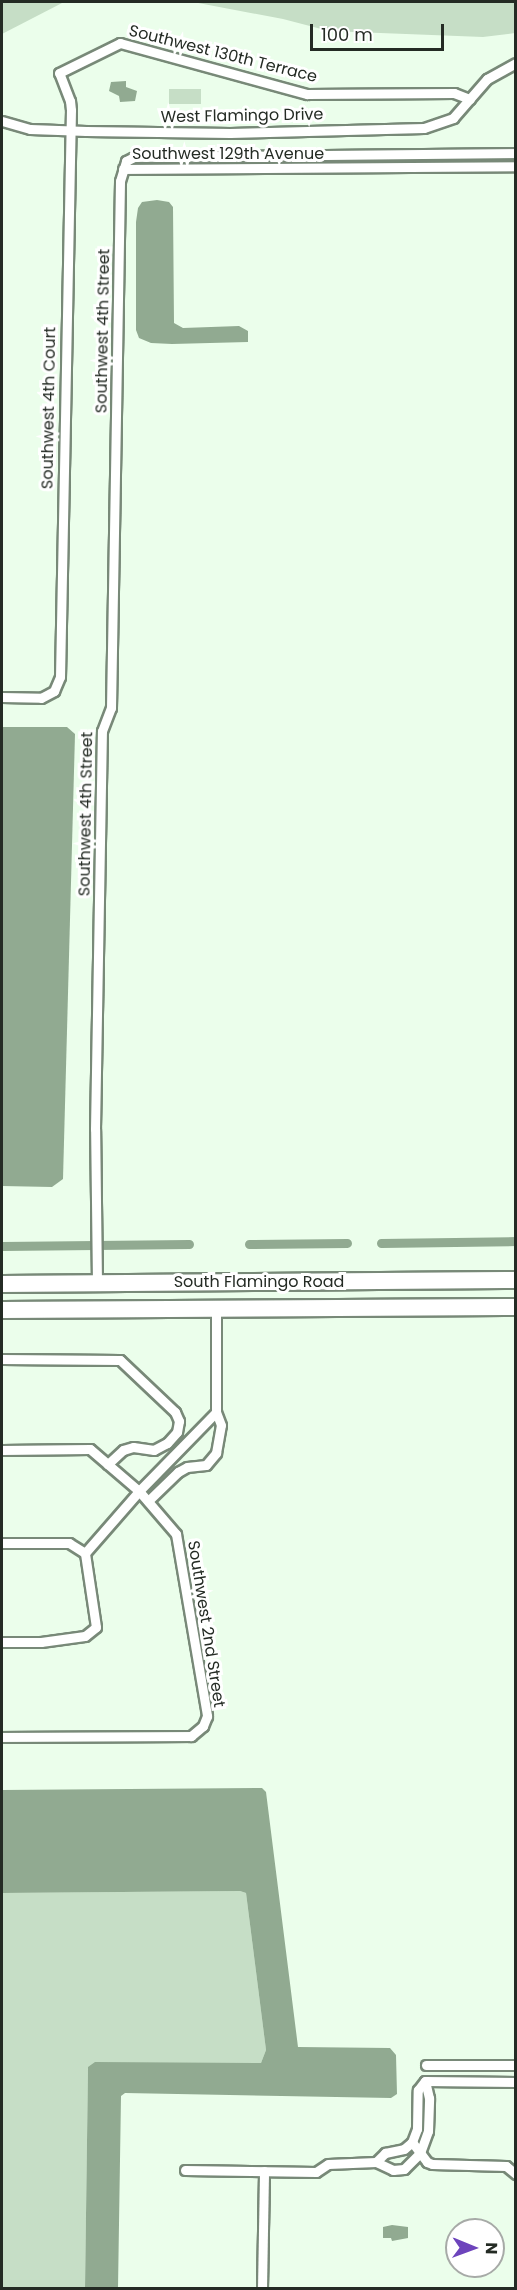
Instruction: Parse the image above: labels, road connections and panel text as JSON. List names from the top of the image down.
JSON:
{
  "streets": {
    "highway": ["South Flamingo Road"],
    "street": [
      "Southwest 130th Terrace",
      "West Flamingo Drive",
      "Southwest 129th Avenue",
      "Southwest 4th Street",
      "Southwest 4th Court",
      "Southwest 2nd Street"
    ]
  },
  "crossings": [
    ["Southwest 130th Terrace", "West Flamingo Drive"],
    ["Southwest 130th Terrace", "Southwest 4th Court"],
    ["West Flamingo Drive", "Southwest 4th Court"],
    ["Southwest 129th Avenue", "Southwest 4th Street"],
    ["Southwest 4th Street", "South Flamingo Road"]
  ],
  "scale_bar": "100 m",
  "north": "right"
}
